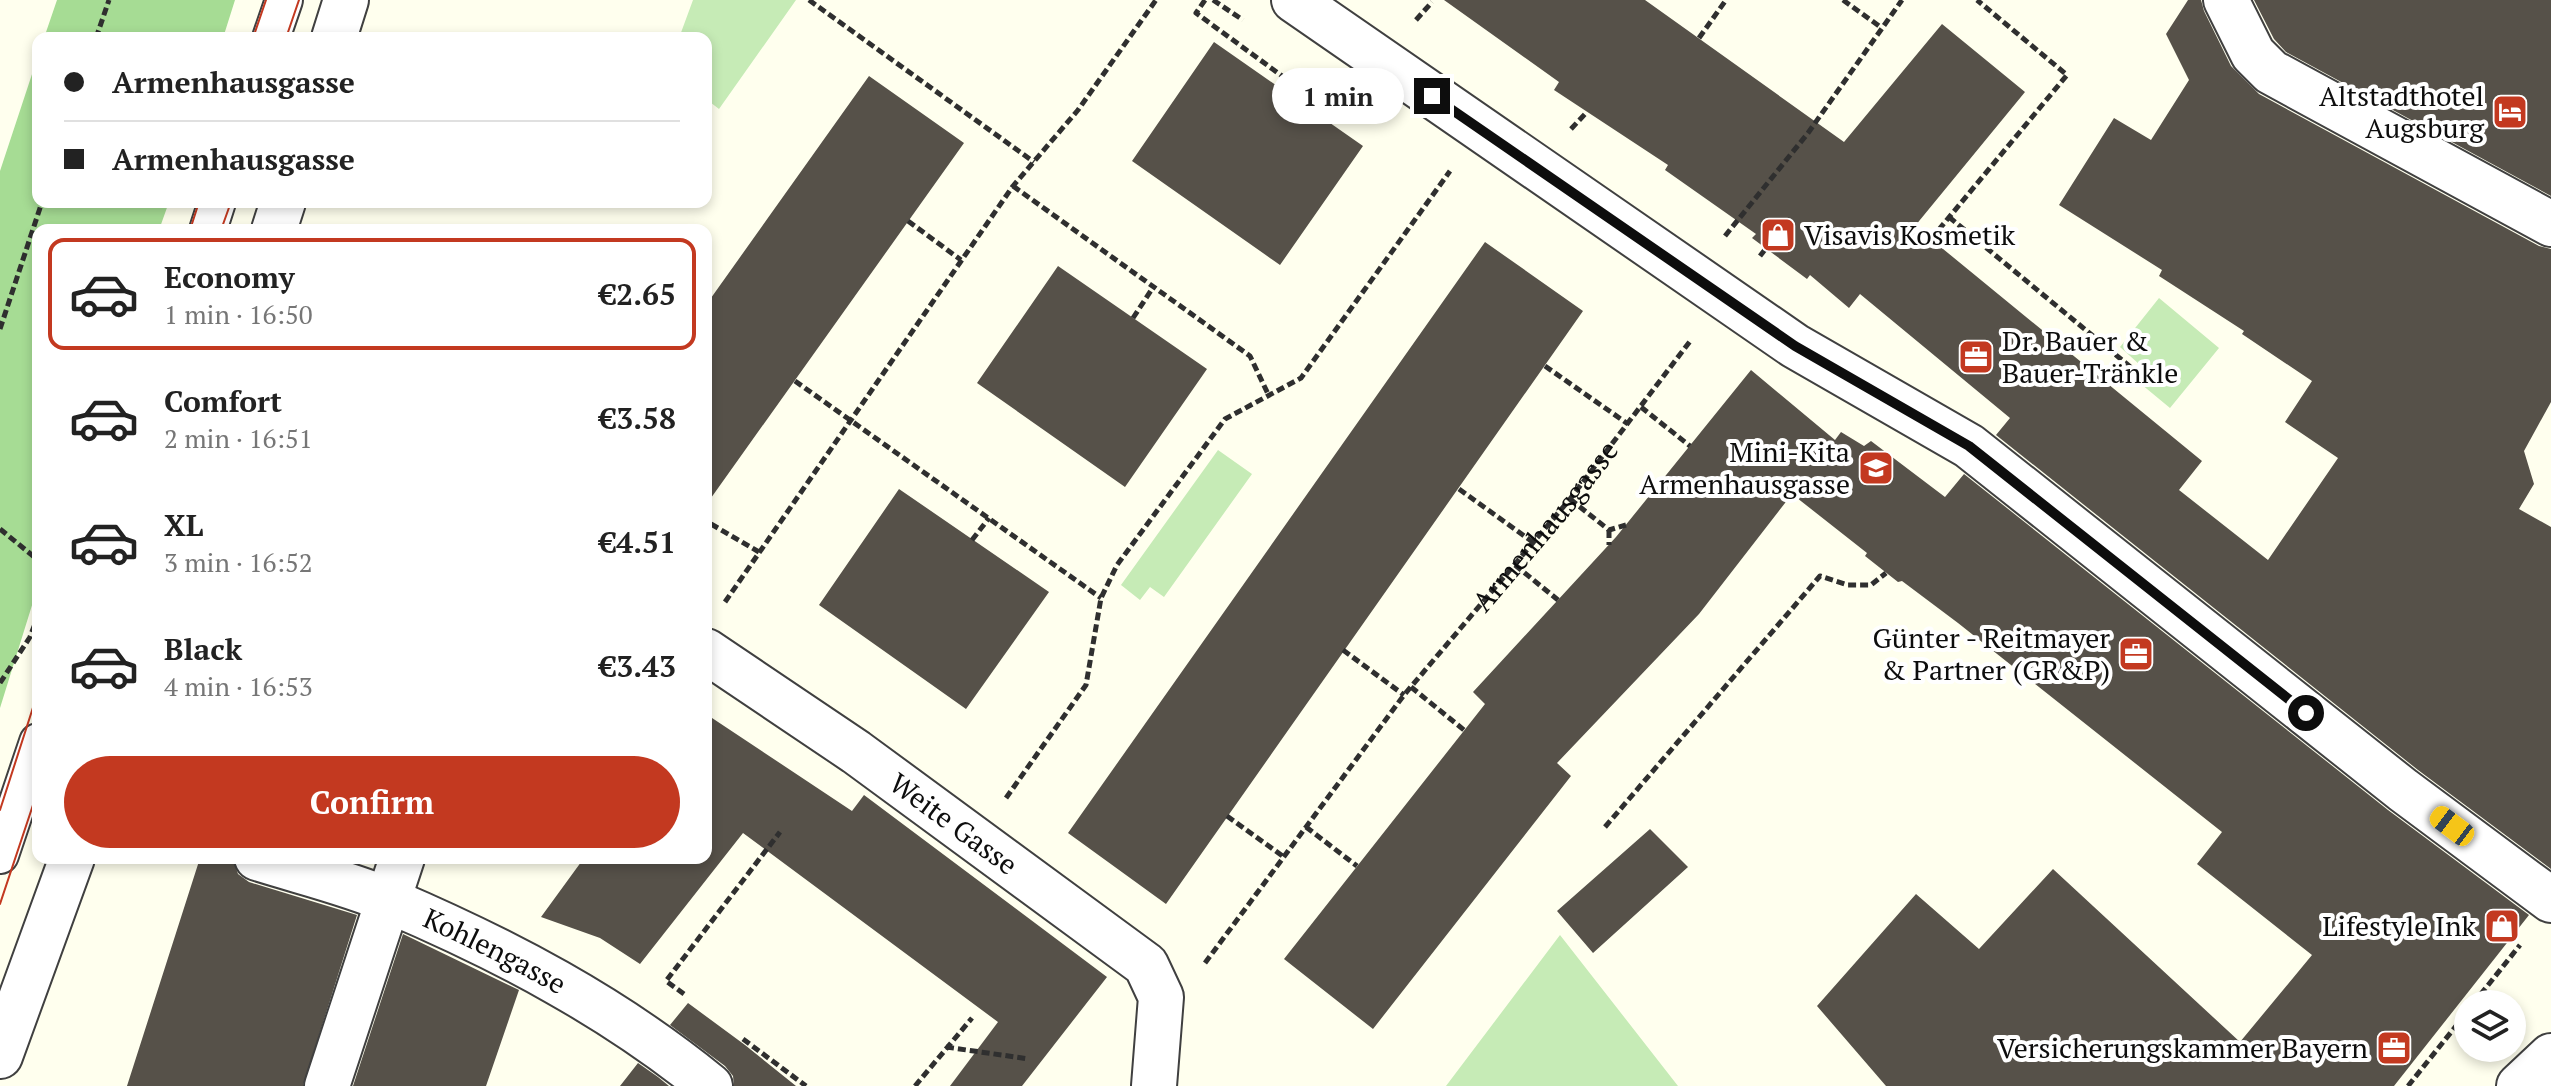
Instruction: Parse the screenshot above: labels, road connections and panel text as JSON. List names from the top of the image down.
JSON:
{
  "streets": {
    "street": ["Weite Gasse", "Kohlengasse"],
    "path": ["Armenhausgasse"]
  },
  "places": {
    "hotel": ["Altstadthotel Augsburg"],
    "shop": ["Visavis Kosmetik", "Lifestyle Ink"],
    "office": ["Dr. Bauer & Bauer-Tränkle", "Günter - Reitmayer & Partner (GR&P)", "Versicherungskammer Bayern"],
    "school or university": ["Mini-Kita Armenhausgasse"]
  },
  "page": {
    "banner": ["Armenhausgasse", "Armenhausgasse"],
    "bubble": "1 min",
    "list": [
      {
        "name": "Economy",
        "note": "1 min · 16:50",
        "value": "€2.65"
      },
      {
        "name": "Comfort",
        "note": "2 min · 16:51",
        "value": "€3.58"
      },
      {
        "name": "XL",
        "note": "3 min · 16:52",
        "value": "€4.51"
      },
      {
        "name": "Black",
        "note": "4 min · 16:53",
        "value": "€3.43"
      }
    ],
    "buttons": "Confirm"
  }
}
